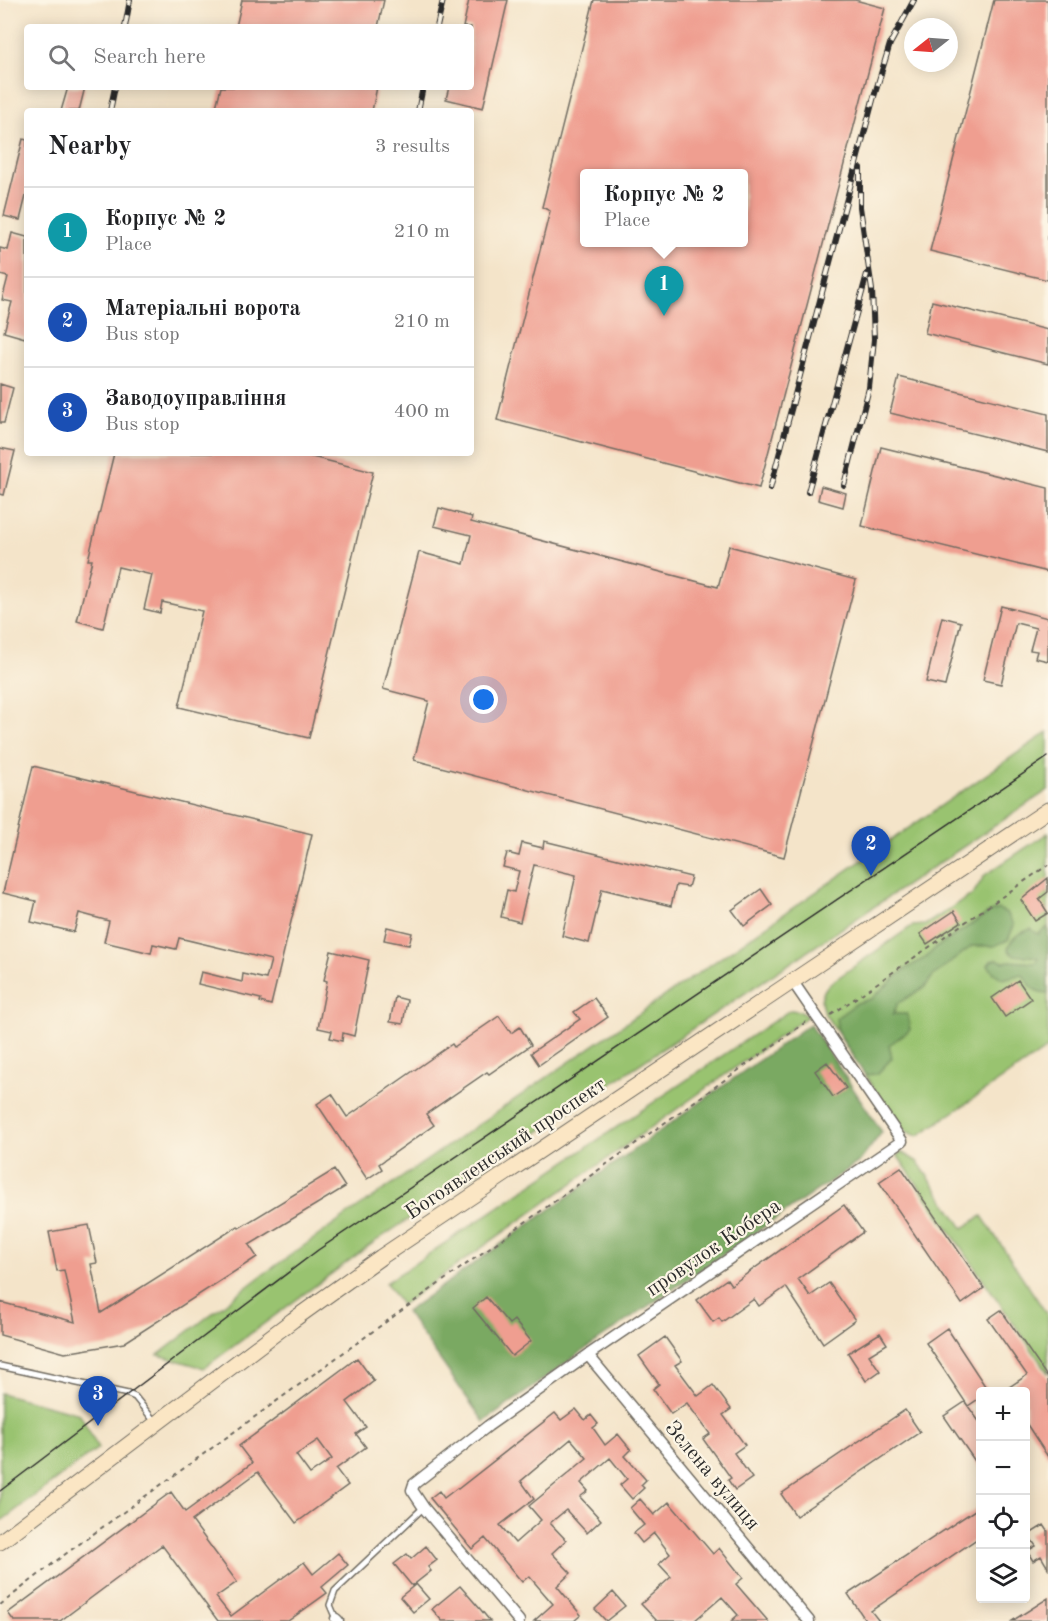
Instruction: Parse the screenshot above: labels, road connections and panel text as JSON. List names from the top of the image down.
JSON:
{
  "streets": {
    "main road": ["Богоявленський проспект"],
    "street": ["провулок Кобера", "Зелена вулиця"]
  },
  "crossings": [
    ["Богоявленський проспект", "провулок Кобера"],
    ["провулок Кобера", "Зелена вулиця"]
  ],
  "north": "left",
  "page": {
    "search": "Search here",
    "heading": ["Nearby", "3 results"],
    "popup": ["Корпус № 2", "Place"],
    "list": [
      {
        "mark": "1",
        "name": "Корпус № 2",
        "note": "Place",
        "value": "210 m"
      },
      {
        "mark": "2",
        "name": "Матеріальні ворота",
        "note": "Bus stop",
        "value": "210 m"
      },
      {
        "mark": "3",
        "name": "Заводоуправління",
        "note": "Bus stop",
        "value": "400 m"
      }
    ],
    "pins": ["1", "2", "3"],
    "map_buttons": ["+", "−"]
  }
}
